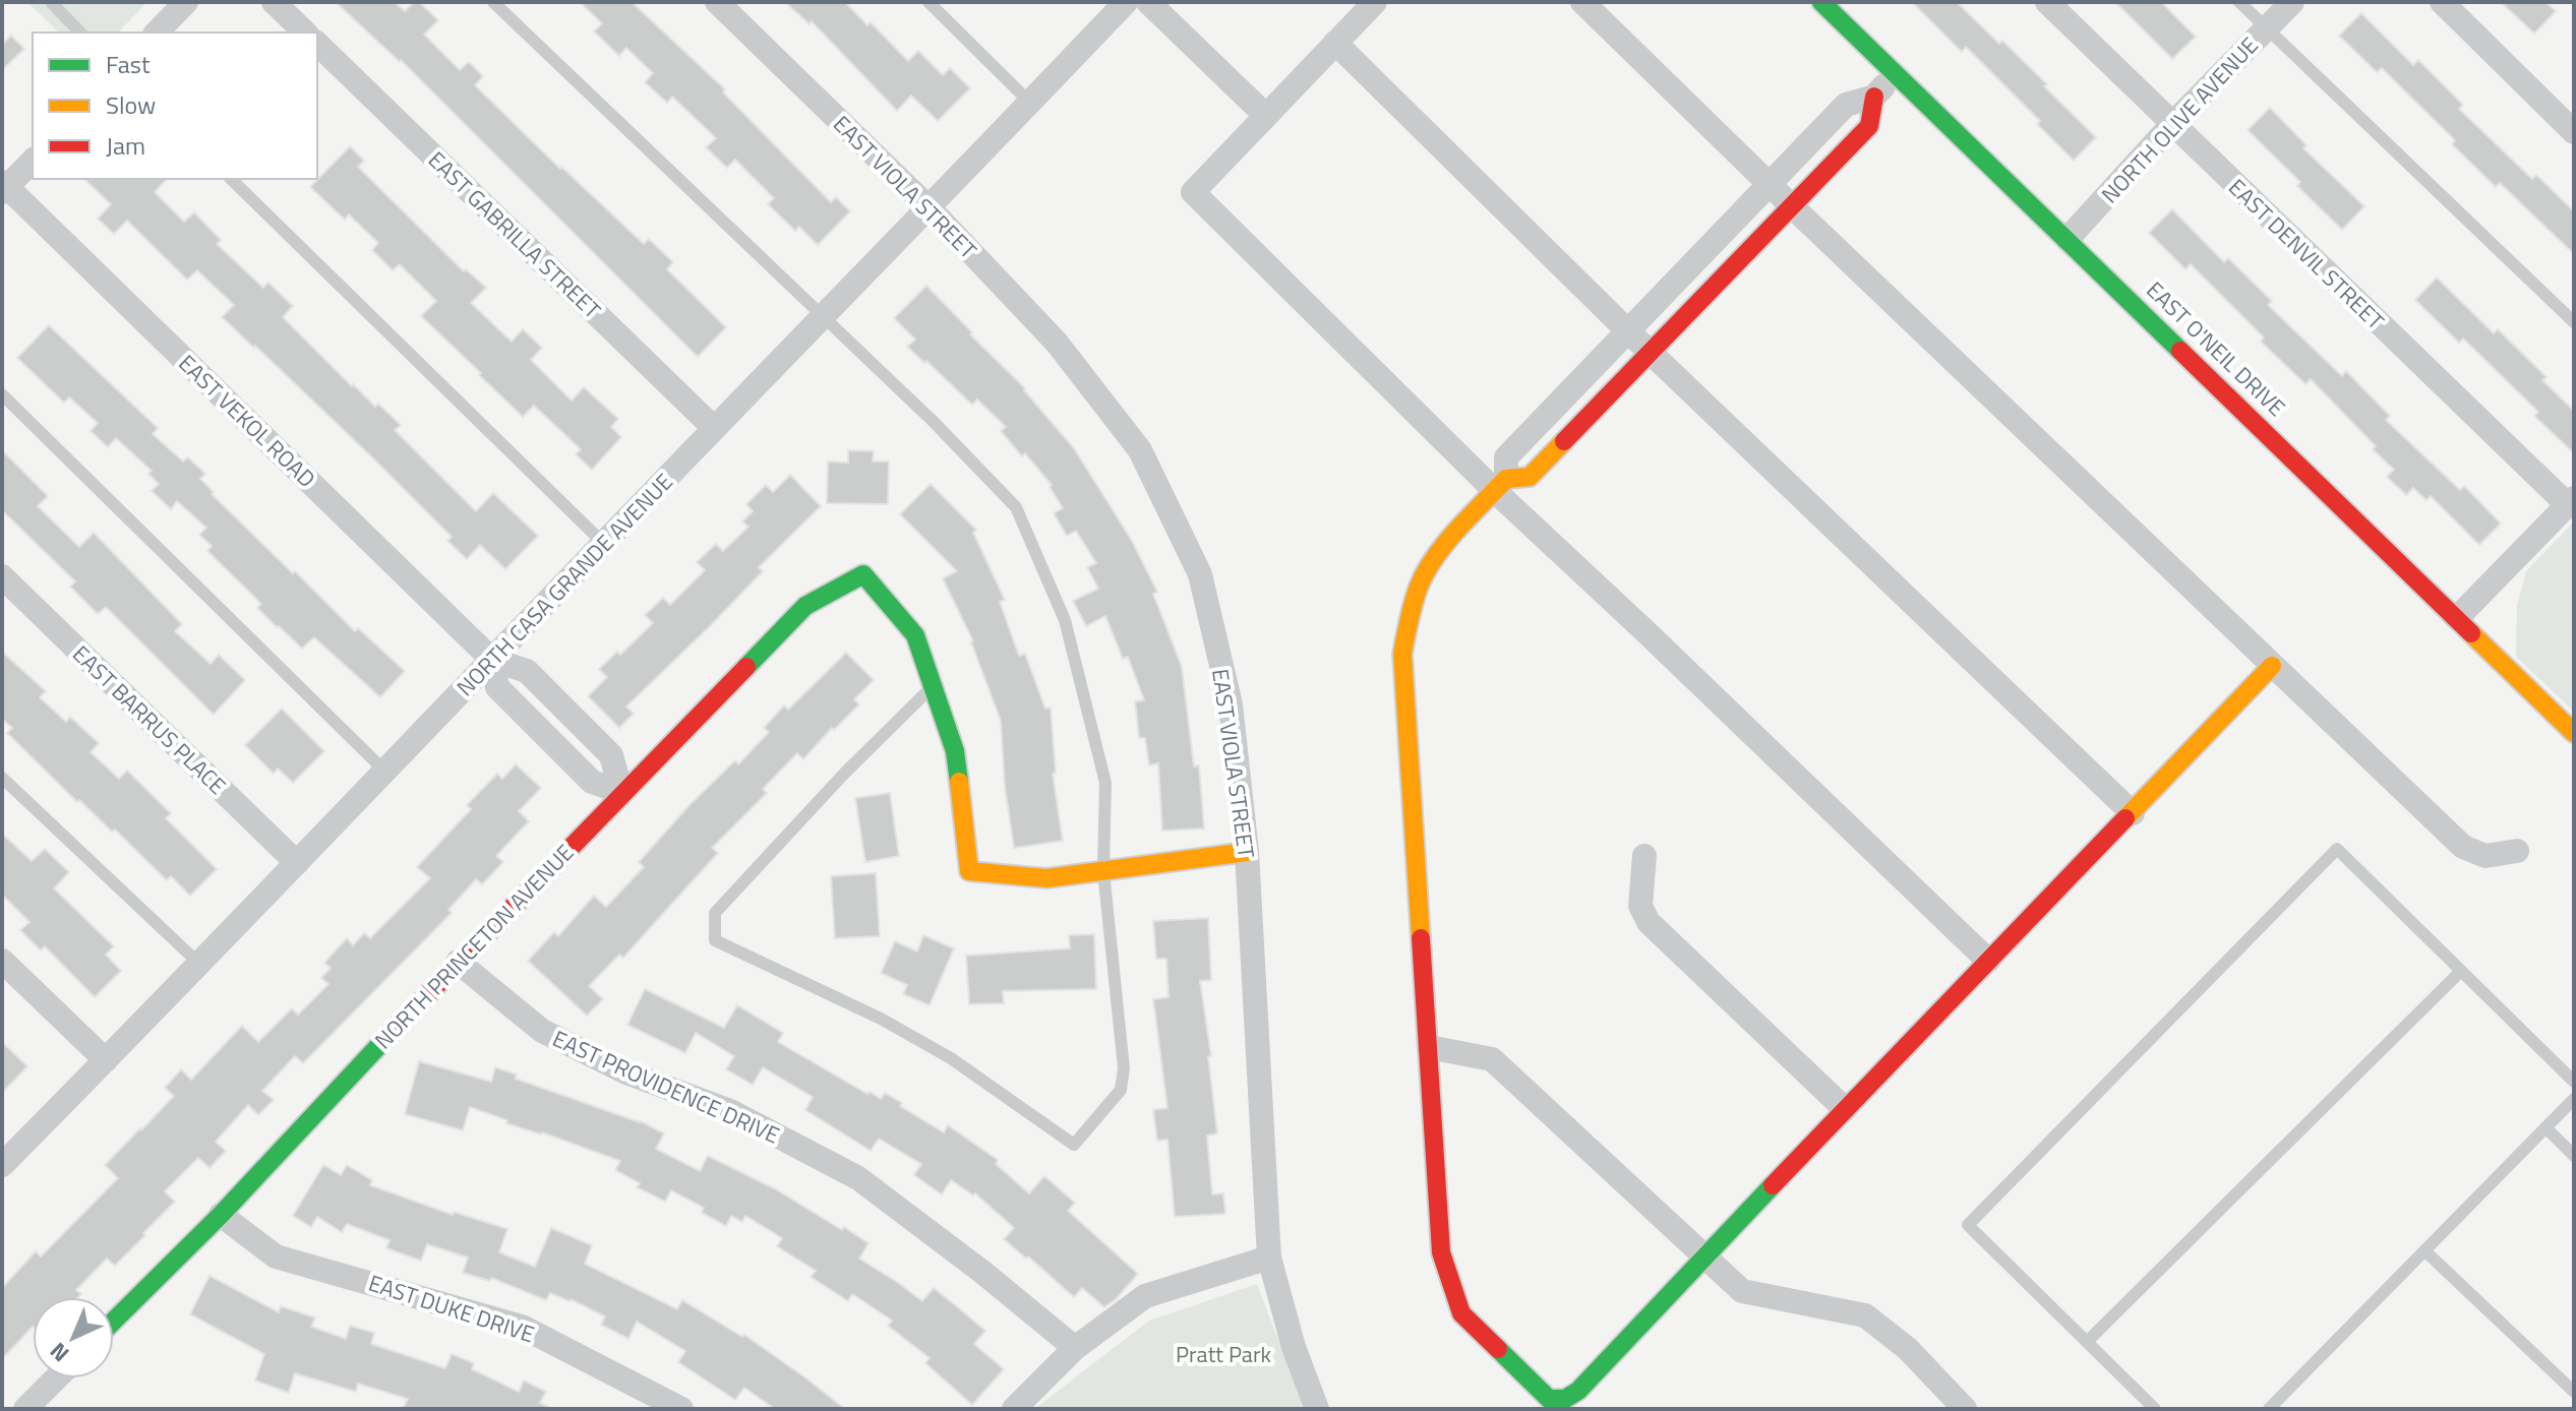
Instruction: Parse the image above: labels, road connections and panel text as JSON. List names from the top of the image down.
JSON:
{
  "streets": {
    "street": [
      "NORTH OLIVE AVENUE",
      "EAST VIOLA STREET",
      "EAST GABRILLA STREET",
      "EAST DENVIL STREET",
      "EAST O'NEIL DRIVE",
      "EAST VEKOL ROAD",
      "NORTH CASA GRANDE AVENUE",
      "EAST BARRUS PLACE",
      "NORTH PRINCETON AVENUE",
      "EAST PROVIDENCE DRIVE",
      "EAST DUKE DRIVE"
    ]
  },
  "crossings": [
    ["NORTH OLIVE AVENUE", "EAST DENVIL STREET"],
    ["NORTH OLIVE AVENUE", "EAST O'NEIL DRIVE"],
    ["EAST VIOLA STREET", "NORTH CASA GRANDE AVENUE"],
    ["EAST GABRILLA STREET", "NORTH CASA GRANDE AVENUE"],
    ["EAST VEKOL ROAD", "NORTH CASA GRANDE AVENUE"],
    ["EAST VEKOL ROAD", "NORTH PRINCETON AVENUE"],
    ["NORTH CASA GRANDE AVENUE", "EAST BARRUS PLACE"],
    ["NORTH PRINCETON AVENUE", "EAST PROVIDENCE DRIVE"],
    ["NORTH PRINCETON AVENUE", "EAST DUKE DRIVE"]
  ],
  "parks": ["Pratt Park"],
  "legend": ["Fast", "Slow", "Jam"],
  "north": "bottom left"
}
